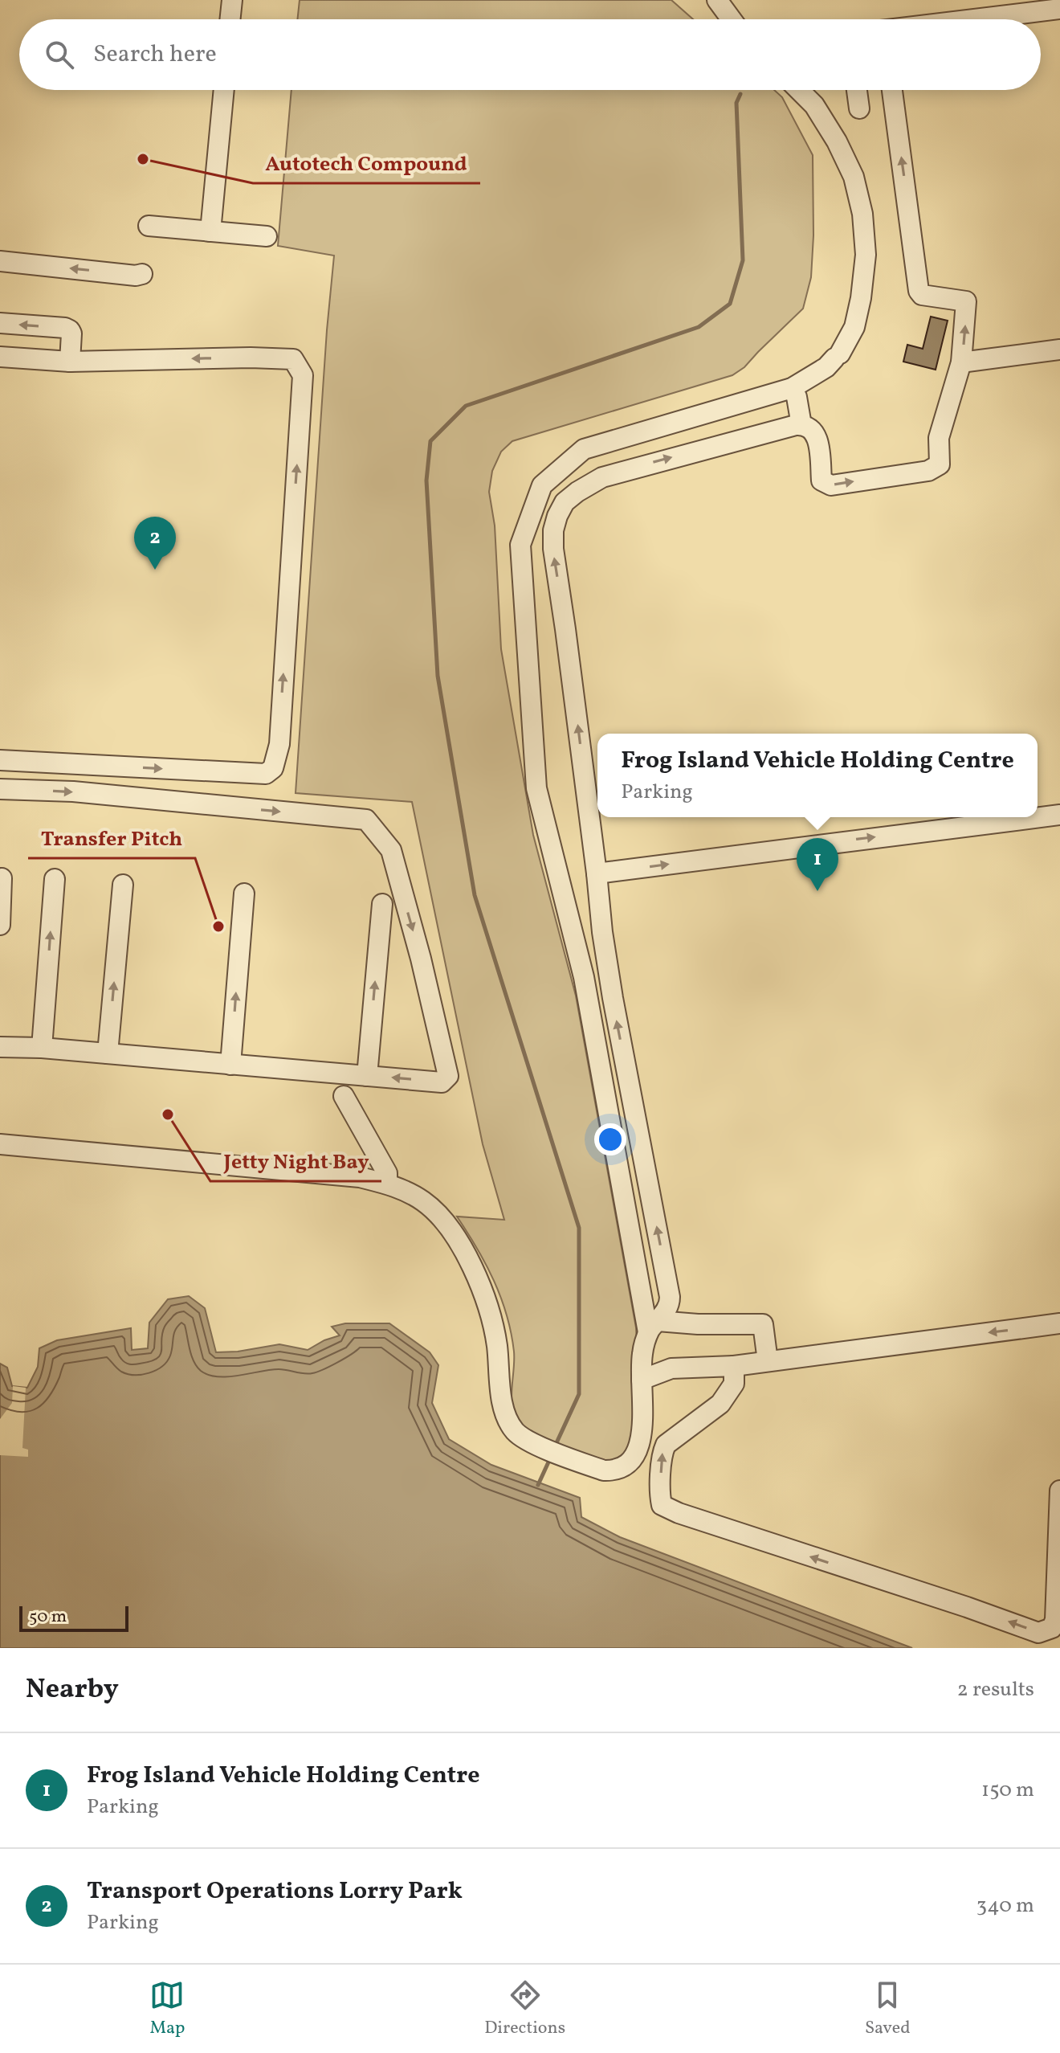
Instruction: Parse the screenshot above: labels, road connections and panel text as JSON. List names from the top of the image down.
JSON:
{
  "places": ["Autotech Compound", "Transfer Pitch", "Jetty Night Bay"],
  "scale_bar": "50 m",
  "page": {
    "search": "Search here",
    "pins": ["2", "1"],
    "popup": ["Frog Island Vehicle Holding Centre", "Parking"],
    "scale": "50 m",
    "heading": ["Nearby", "2 results"],
    "list": [
      {
        "mark": "1",
        "name": "Frog Island Vehicle Holding Centre",
        "note": "Parking",
        "value": "150 m"
      },
      {
        "mark": "2",
        "name": "Transport Operations Lorry Park",
        "note": "Parking",
        "value": "340 m"
      }
    ],
    "nav": ["Map", "Directions", "Saved"]
  }
}
